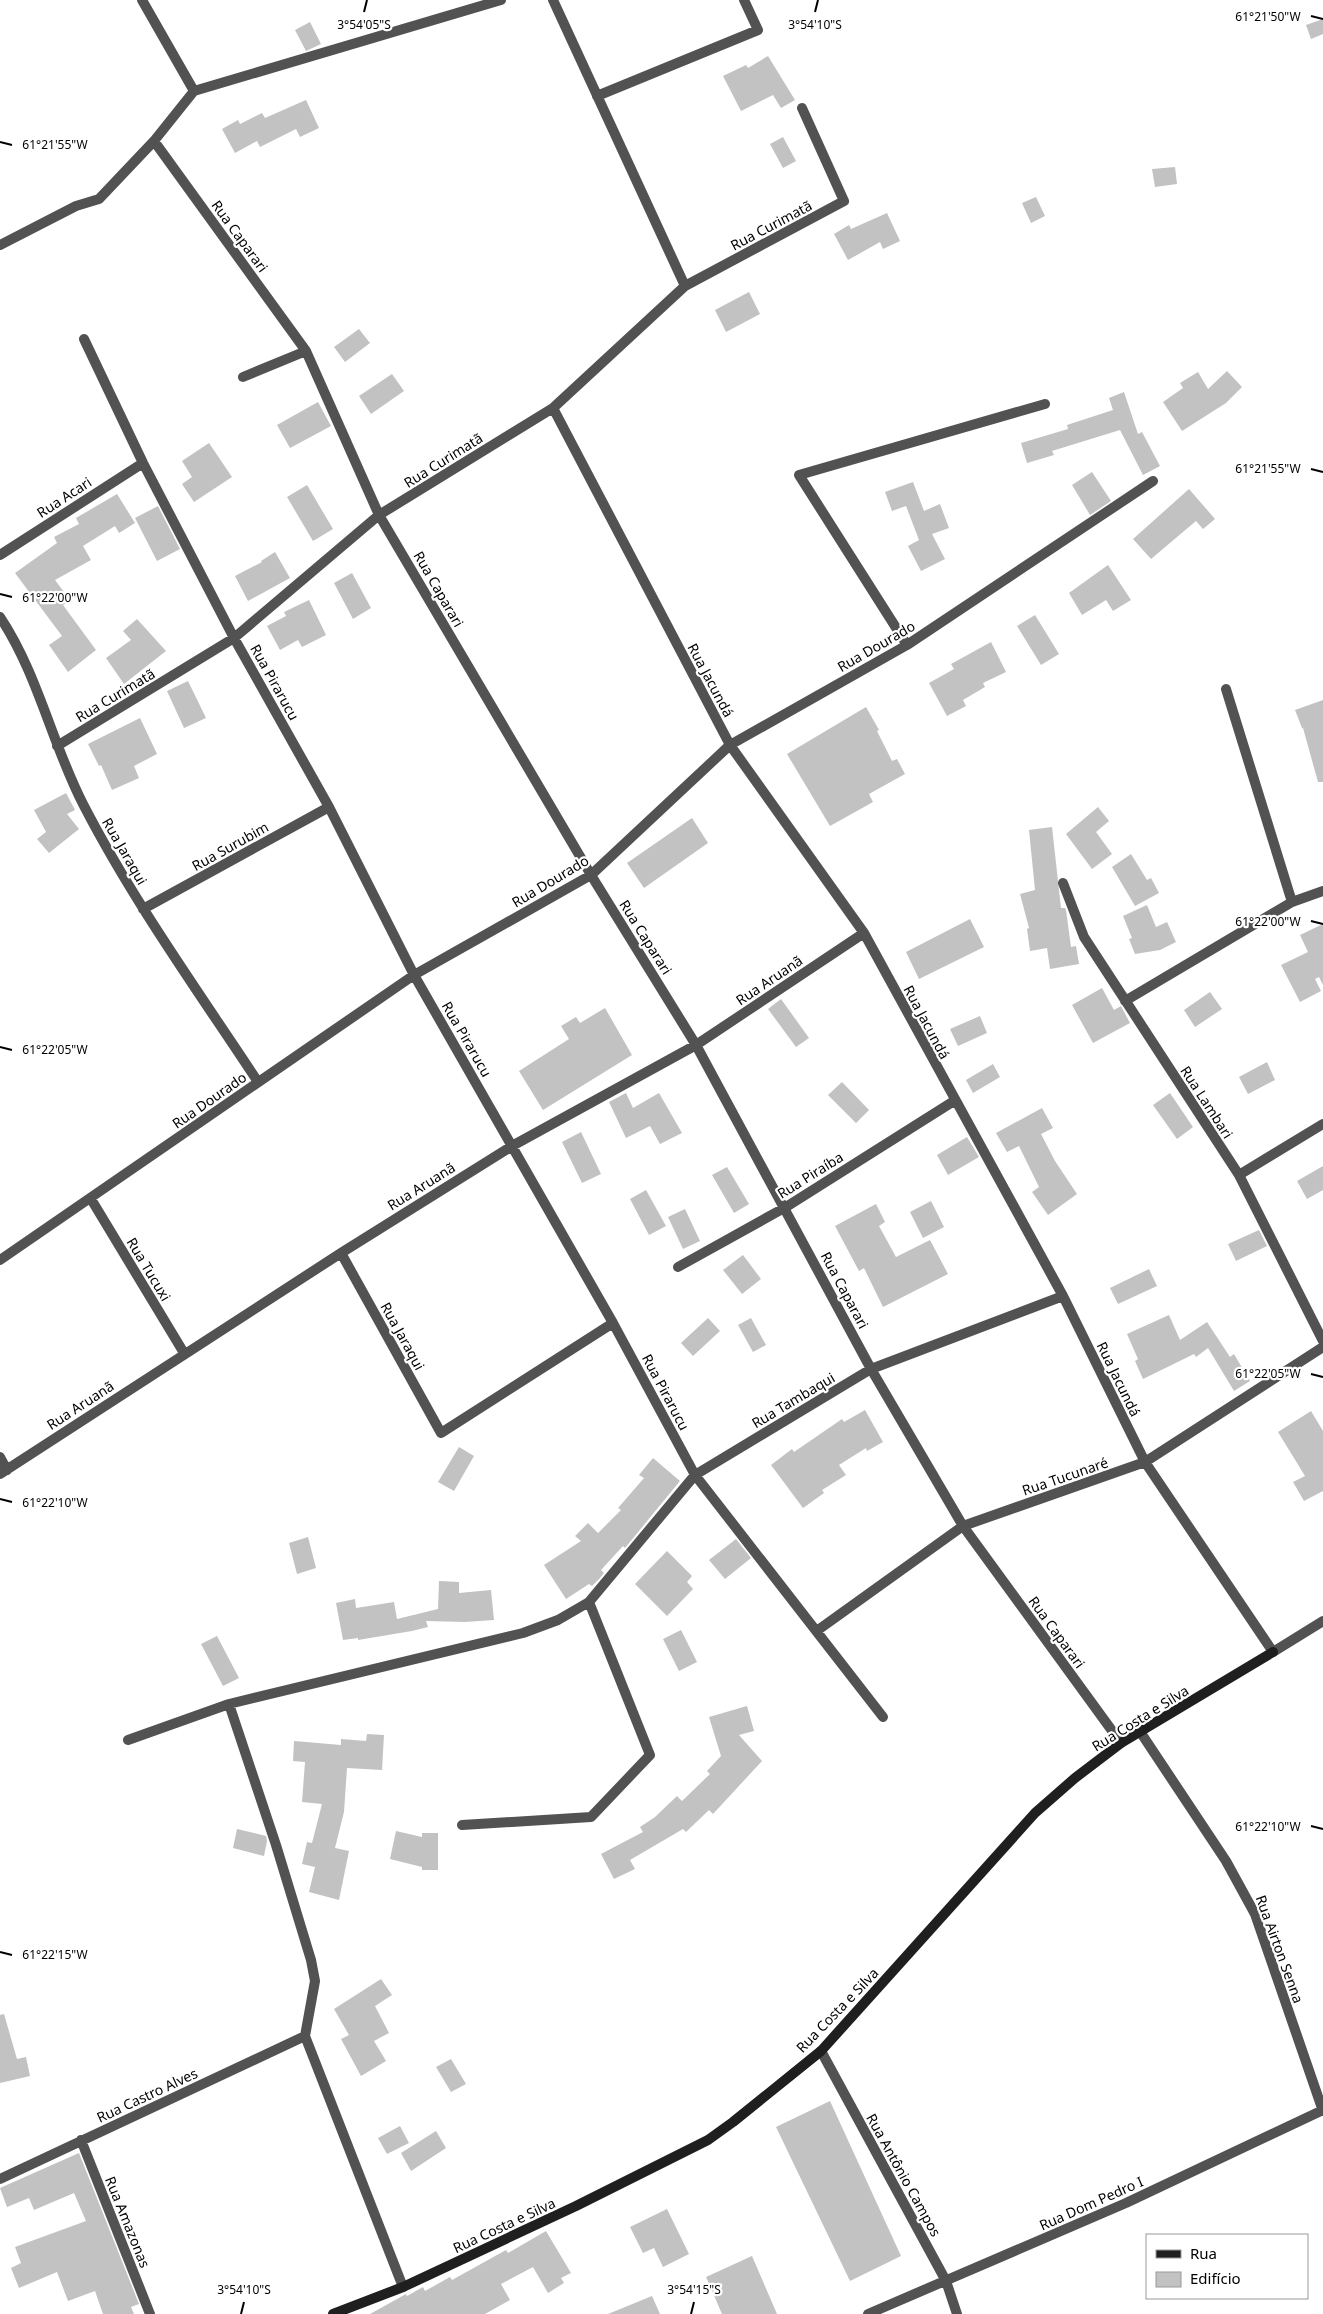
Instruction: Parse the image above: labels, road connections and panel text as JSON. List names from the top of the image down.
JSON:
{
  "streets": {
    "street": [
      "Rua Curimatã",
      "Rua Caparari",
      "Rua Acari",
      "Rua Dourado",
      "Rua Jacundá",
      "Rua Pirarucu",
      "Rua Surubim",
      "Rua Jaraqui",
      "Rua Aruanã",
      "Rua Lambari",
      "Rua Piraíba",
      "Rua Tucuxi",
      "Rua Tambaqui",
      "Rua Tucunaré",
      "Rua Costa e Silva",
      "Rua Airton Senna",
      "Rua Castro Alves",
      "Rua Antônio Campos",
      "Rua Dom Pedro I",
      "Rua Amazonas"
    ]
  },
  "crossings": [
    ["Rua Curimatã", "Rua Caparari"],
    ["Rua Curimatã", "Rua Jacundá"],
    ["Rua Curimatã", "Rua Pirarucu"],
    ["Rua Curimatã", "Rua Jaraqui"],
    ["Rua Caparari", "Rua Dourado"],
    ["Rua Caparari", "Rua Aruanã"],
    ["Rua Caparari", "Rua Piraíba"],
    ["Rua Caparari", "Rua Tambaqui"],
    ["Rua Caparari", "Rua Tucunaré"],
    ["Rua Caparari", "Rua Costa e Silva"],
    ["Rua Acari", "Rua Pirarucu"],
    ["Rua Dourado", "Rua Jacundá"],
    ["Rua Dourado", "Rua Pirarucu"],
    ["Rua Dourado", "Rua Jaraqui"],
    ["Rua Dourado", "Rua Tucuxi"],
    ["Rua Jacundá", "Rua Aruanã"],
    ["Rua Jacundá", "Rua Piraíba"],
    ["Rua Jacundá", "Rua Tambaqui"],
    ["Rua Jacundá", "Rua Tucunaré"],
    ["Rua Jacundá", "Rua Costa e Silva"],
    ["Rua Pirarucu", "Rua Surubim"],
    ["Rua Pirarucu", "Rua Jaraqui"],
    ["Rua Pirarucu", "Rua Aruanã"],
    ["Rua Pirarucu", "Rua Tambaqui"],
    ["Rua Pirarucu", "Rua Tucunaré"],
    ["Rua Surubim", "Rua Jaraqui"],
    ["Rua Jaraqui", "Rua Aruanã"],
    ["Rua Aruanã", "Rua Tucuxi"],
    ["Rua Costa e Silva", "Rua Airton Senna"],
    ["Rua Costa e Silva", "Rua Antônio Campos"],
    ["Rua Airton Senna", "Rua Dom Pedro I"],
    ["Rua Castro Alves", "Rua Amazonas"],
    ["Rua Antônio Campos", "Rua Dom Pedro I"]
  ],
  "legend": ["Rua", "Edifício"],
  "coordinates": [
    "61°21'50\"W",
    "3°54'05\"S",
    "3°54'10\"S",
    "61°21'55\"W",
    "61°22'00\"W",
    "61°22'05\"W",
    "61°22'10\"W",
    "61°22'15\"W",
    "3°54'15\"S"
  ]
}
